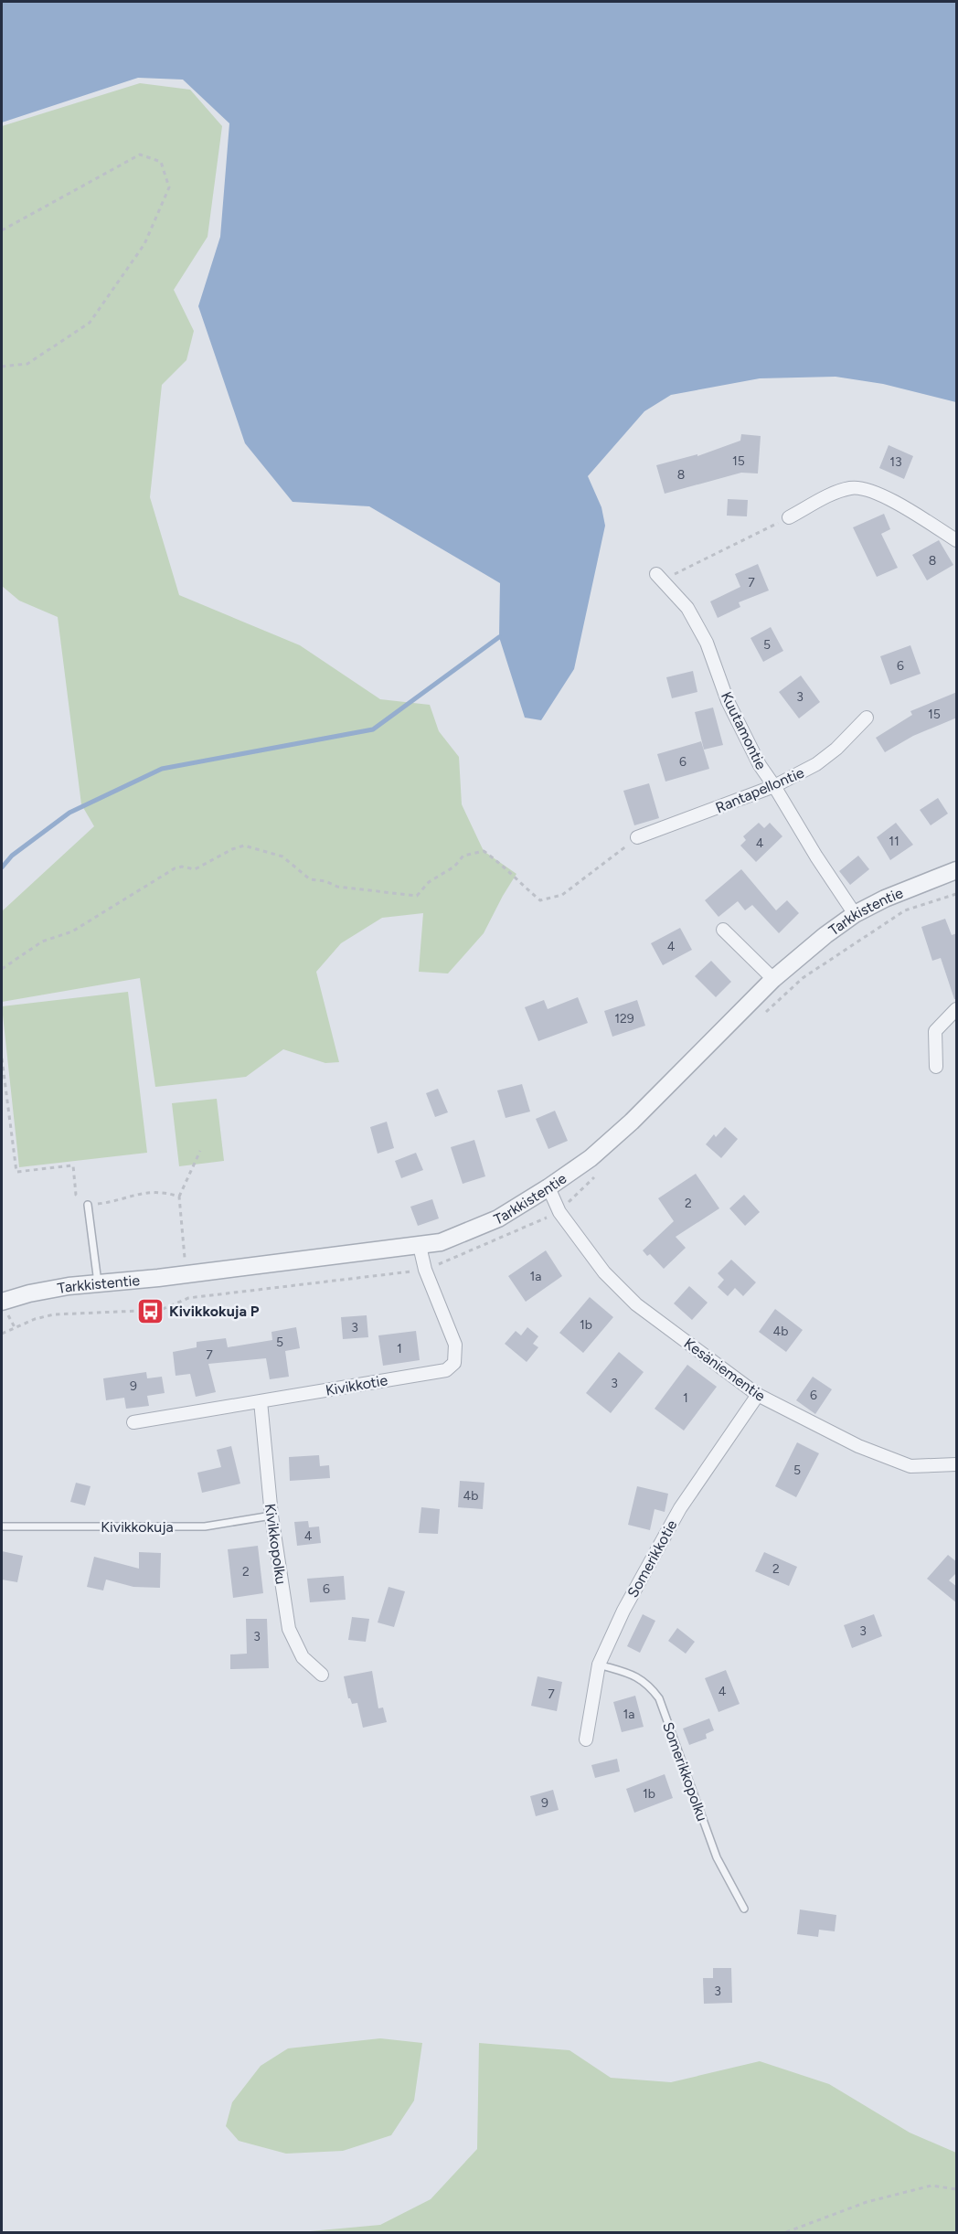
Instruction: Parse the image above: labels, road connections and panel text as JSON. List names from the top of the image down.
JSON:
{
  "streets": {
    "street": [
      "Kuutamontie",
      "Rantapellontie",
      "Tarkkistentie",
      "Kesäniementie",
      "Kivikkotie",
      "Kivikkopolku",
      "Somerikkotie"
    ],
    "lane": ["Kivikkokuja", "Somerikkopolku"]
  },
  "crossings": [
    ["Kuutamontie", "Rantapellontie"],
    ["Kuutamontie", "Tarkkistentie"],
    ["Tarkkistentie", "Kesäniementie"],
    ["Tarkkistentie", "Kivikkotie"],
    ["Kesäniementie", "Somerikkotie"],
    ["Kivikkotie", "Kivikkopolku"],
    ["Kivikkokuja", "Kivikkopolku"],
    ["Somerikkotie", "Somerikkopolku"]
  ],
  "places": {
    "bus stop": ["Kivikkokuja P"]
  },
  "house_numbers": [
    "15",
    "13",
    "8",
    "8",
    "7",
    "5",
    "6",
    "3",
    "15",
    "6",
    "11",
    "4",
    "4",
    "129",
    "2",
    "1a",
    "1b",
    "3",
    "4b",
    "5",
    "1",
    "7",
    "3",
    "9",
    "6",
    "1",
    "5",
    "4b",
    "4",
    "2",
    "2",
    "6",
    "3",
    "3",
    "4",
    "7",
    "1a",
    "1b",
    "9",
    "3"
  ]
}
